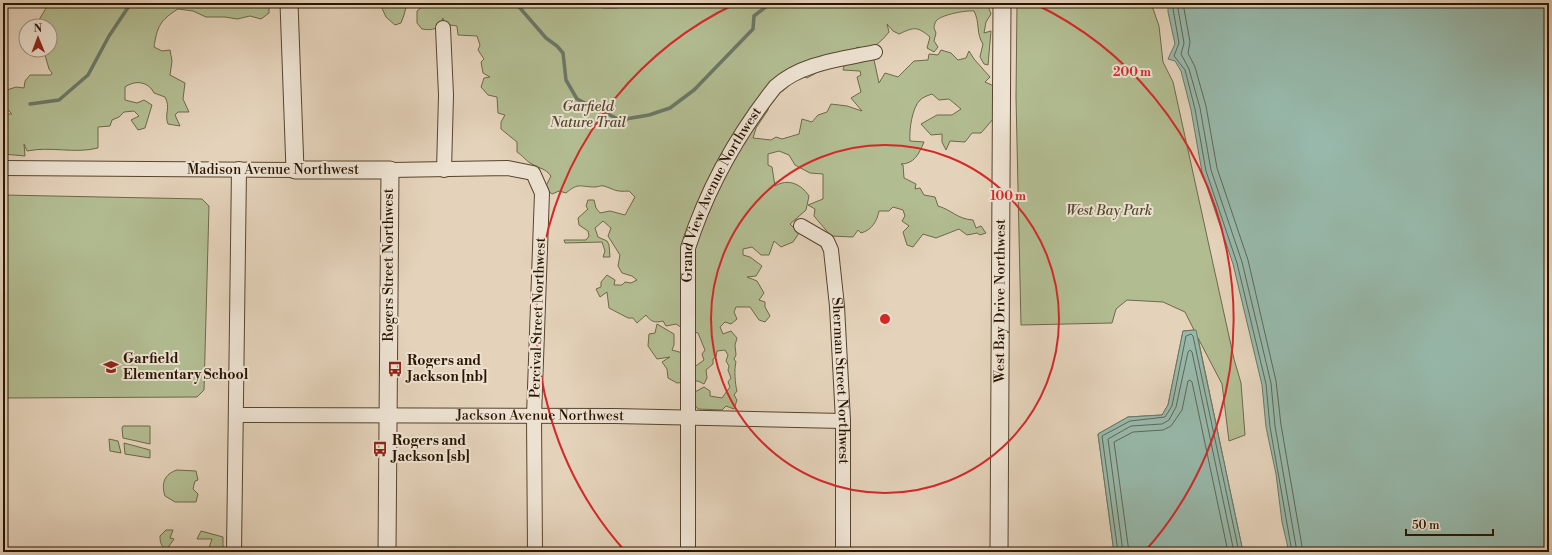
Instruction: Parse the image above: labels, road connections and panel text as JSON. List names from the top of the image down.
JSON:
{
  "streets": {
    "street": [
      "Madison Avenue Northwest",
      "Grand View Avenue Northwest",
      "Rogers Street Northwest",
      "West Bay Drive Northwest",
      "Percival Street Northwest",
      "Sherman Street Northwest",
      "Jackson Avenue Northwest"
    ]
  },
  "crossings": [
    ["Madison Avenue Northwest", "Rogers Street Northwest"],
    ["Madison Avenue Northwest", "Percival Street Northwest"],
    ["Grand View Avenue Northwest", "Jackson Avenue Northwest"],
    ["Rogers Street Northwest", "Jackson Avenue Northwest"],
    ["Percival Street Northwest", "Jackson Avenue Northwest"],
    ["Sherman Street Northwest", "Jackson Avenue Northwest"]
  ],
  "parks": ["Garfield Nature Trail", "West Bay Park"],
  "places": {
    "school or university": ["Garfield Elementary School"],
    "bus stop": ["Rogers and Jackson [nb]", "Rogers and Jackson [sb]"]
  },
  "scale_bar": "50 m",
  "north": "top",
  "rings": ["200 m", "100 m"]
}
